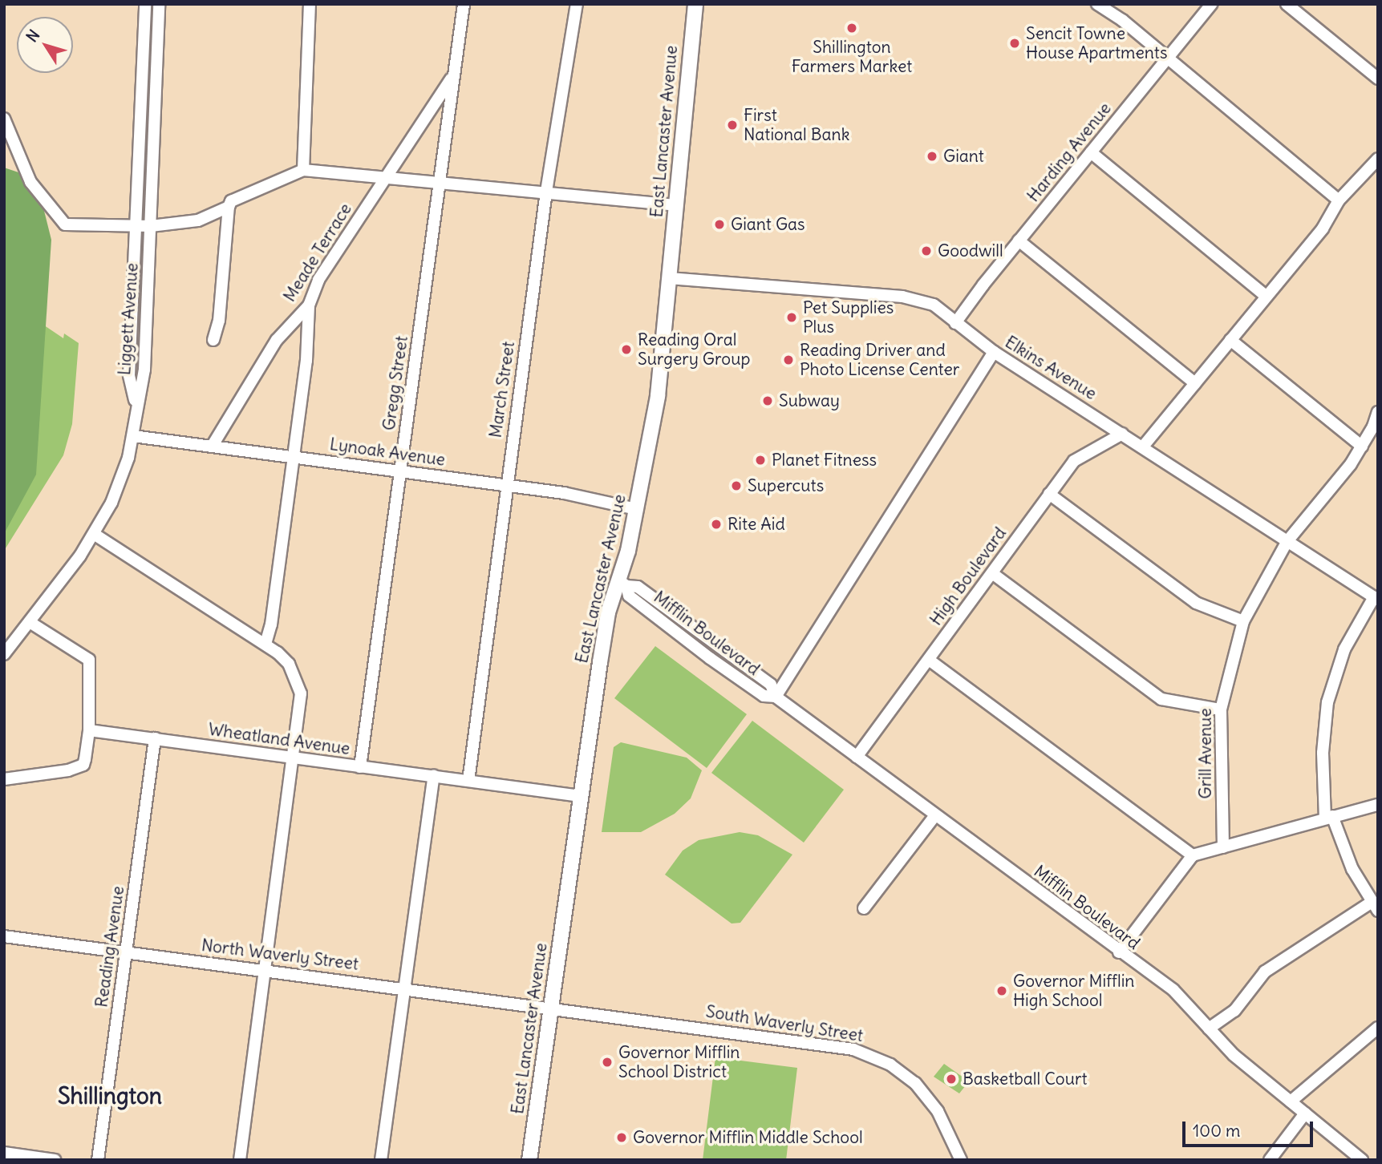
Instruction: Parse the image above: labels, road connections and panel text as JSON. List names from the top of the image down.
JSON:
{
  "streets": {
    "main road": ["East Lancaster Avenue"],
    "street": [
      "Harding Avenue",
      "Meade Terrace",
      "Liggett Avenue",
      "Elkins Avenue",
      "Gregg Street",
      "March Street",
      "Lynoak Avenue",
      "High Boulevard",
      "Mifflin Boulevard",
      "Wheatland Avenue",
      "Grill Avenue",
      "Reading Avenue",
      "North Waverly Street",
      "South Waverly Street"
    ]
  },
  "crossings": [
    ["East Lancaster Avenue", "Elkins Avenue"],
    ["East Lancaster Avenue", "Lynoak Avenue"],
    ["East Lancaster Avenue", "Mifflin Boulevard"],
    ["East Lancaster Avenue", "Wheatland Avenue"],
    ["East Lancaster Avenue", "North Waverly Street"],
    ["East Lancaster Avenue", "South Waverly Street"],
    ["Harding Avenue", "Elkins Avenue"],
    ["Meade Terrace", "Gregg Street"],
    ["Meade Terrace", "Lynoak Avenue"],
    ["Elkins Avenue", "High Boulevard"],
    ["Elkins Avenue", "Grill Avenue"],
    ["Gregg Street", "Lynoak Avenue"],
    ["Gregg Street", "Wheatland Avenue"],
    ["March Street", "Lynoak Avenue"],
    ["March Street", "Wheatland Avenue"],
    ["High Boulevard", "Mifflin Boulevard"],
    ["Wheatland Avenue", "Reading Avenue"],
    ["Reading Avenue", "North Waverly Street"],
    ["North Waverly Street", "South Waverly Street"]
  ],
  "districts": ["Shillington"],
  "places": [
    "Shillington Farmers Market",
    "Sencit Towne House Apartments",
    "First National Bank",
    "Giant",
    "Giant Gas",
    "Goodwill",
    "Pet Supplies Plus",
    "Reading Oral Surgery Group",
    "Reading Driver and Photo License Center",
    "Subway",
    "Planet Fitness",
    "Supercuts",
    "Rite Aid",
    "Governor Mifflin High School",
    "Governor Mifflin School District",
    "Basketball Court",
    "Governor Mifflin Middle School"
  ],
  "scale_bar": "100 m",
  "north": "top left"
}
